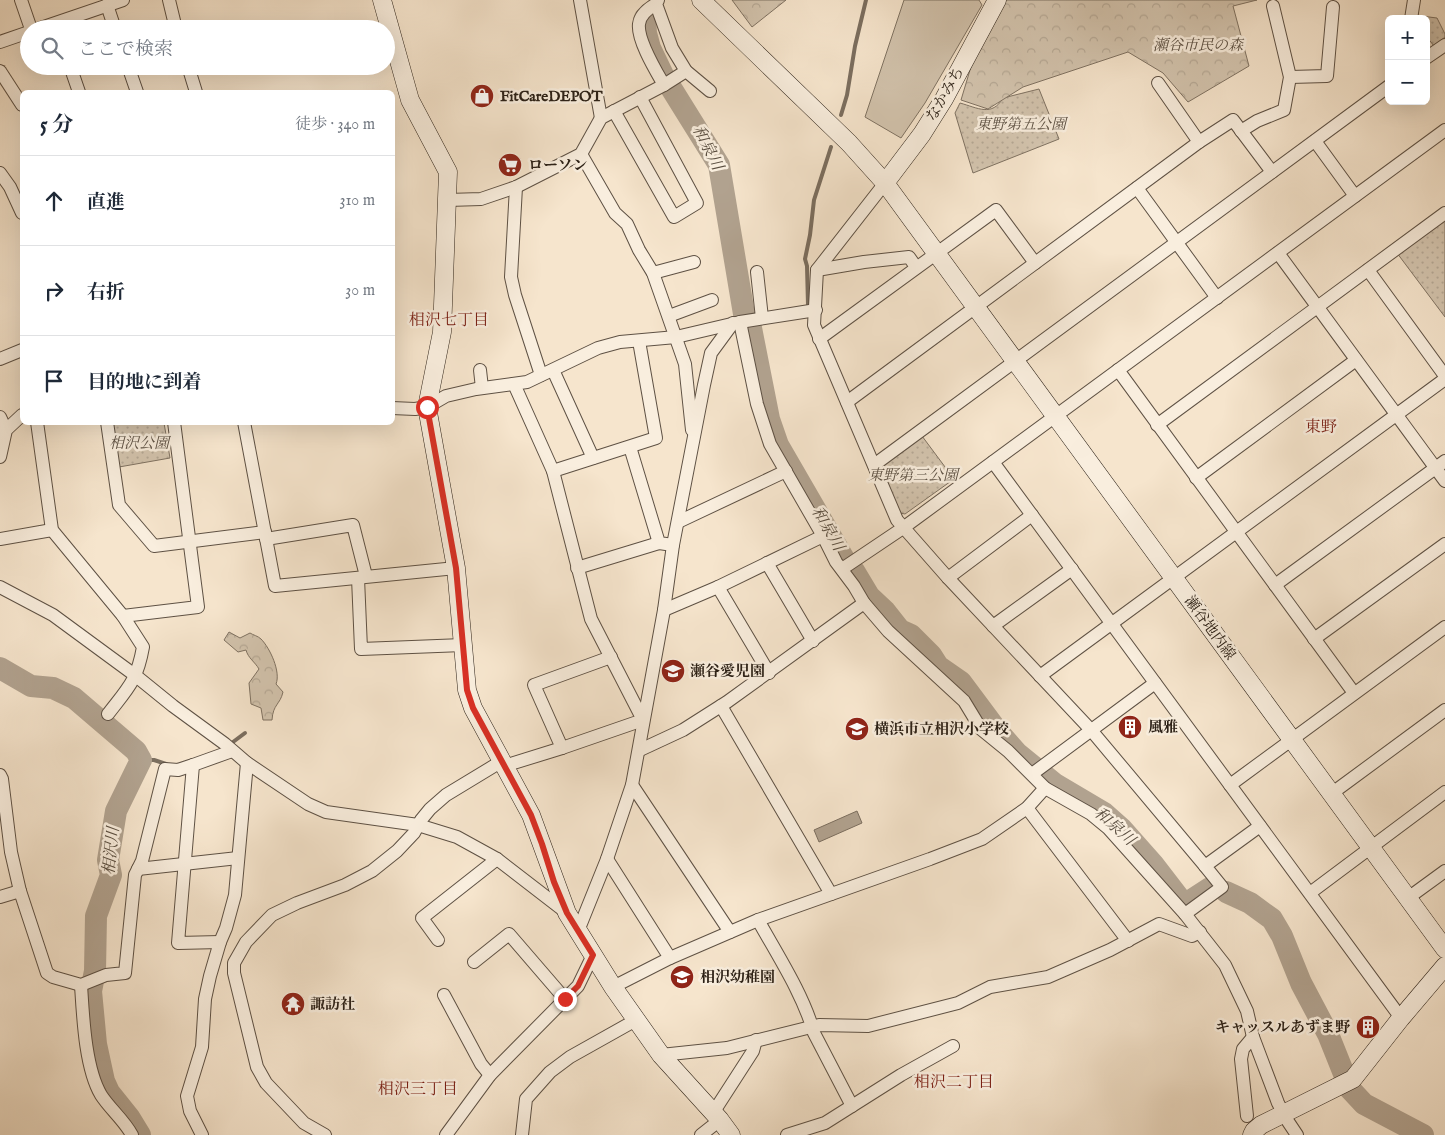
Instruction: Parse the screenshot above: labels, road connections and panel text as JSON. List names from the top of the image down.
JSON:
{
  "streets": {
    "street": ["なかみち", "瀬谷地内線"]
  },
  "crossings": [
    ["なかみち", "瀬谷地内線"]
  ],
  "districts": [
    "相沢七丁目",
    "東野",
    "相沢二丁目",
    "相沢三丁目"
  ],
  "water": ["和泉川", "相沢川"],
  "parks": [
    "瀬谷市民の森",
    "東野第五公園",
    "相沢公園",
    "東野第三公園"
  ],
  "places": {
    "shop": ["FitCareDEPOT"],
    "supermarket": ["ローソン"],
    "school or university": ["瀬谷愛児園", "横浜市立相沢小学校", "相沢幼稚園"],
    "building": ["風雅", "キャッスルあずま野"],
    "temple": ["諏訪社"]
  },
  "page": {
    "map_buttons": ["+", "−"],
    "search": "ここで検索",
    "heading": ["5 分", "徒歩 · 340 m"],
    "list": [
      ["直進", "310 m"],
      ["右折", "30 m"],
      "目的地に到着"
    ]
  }
}
